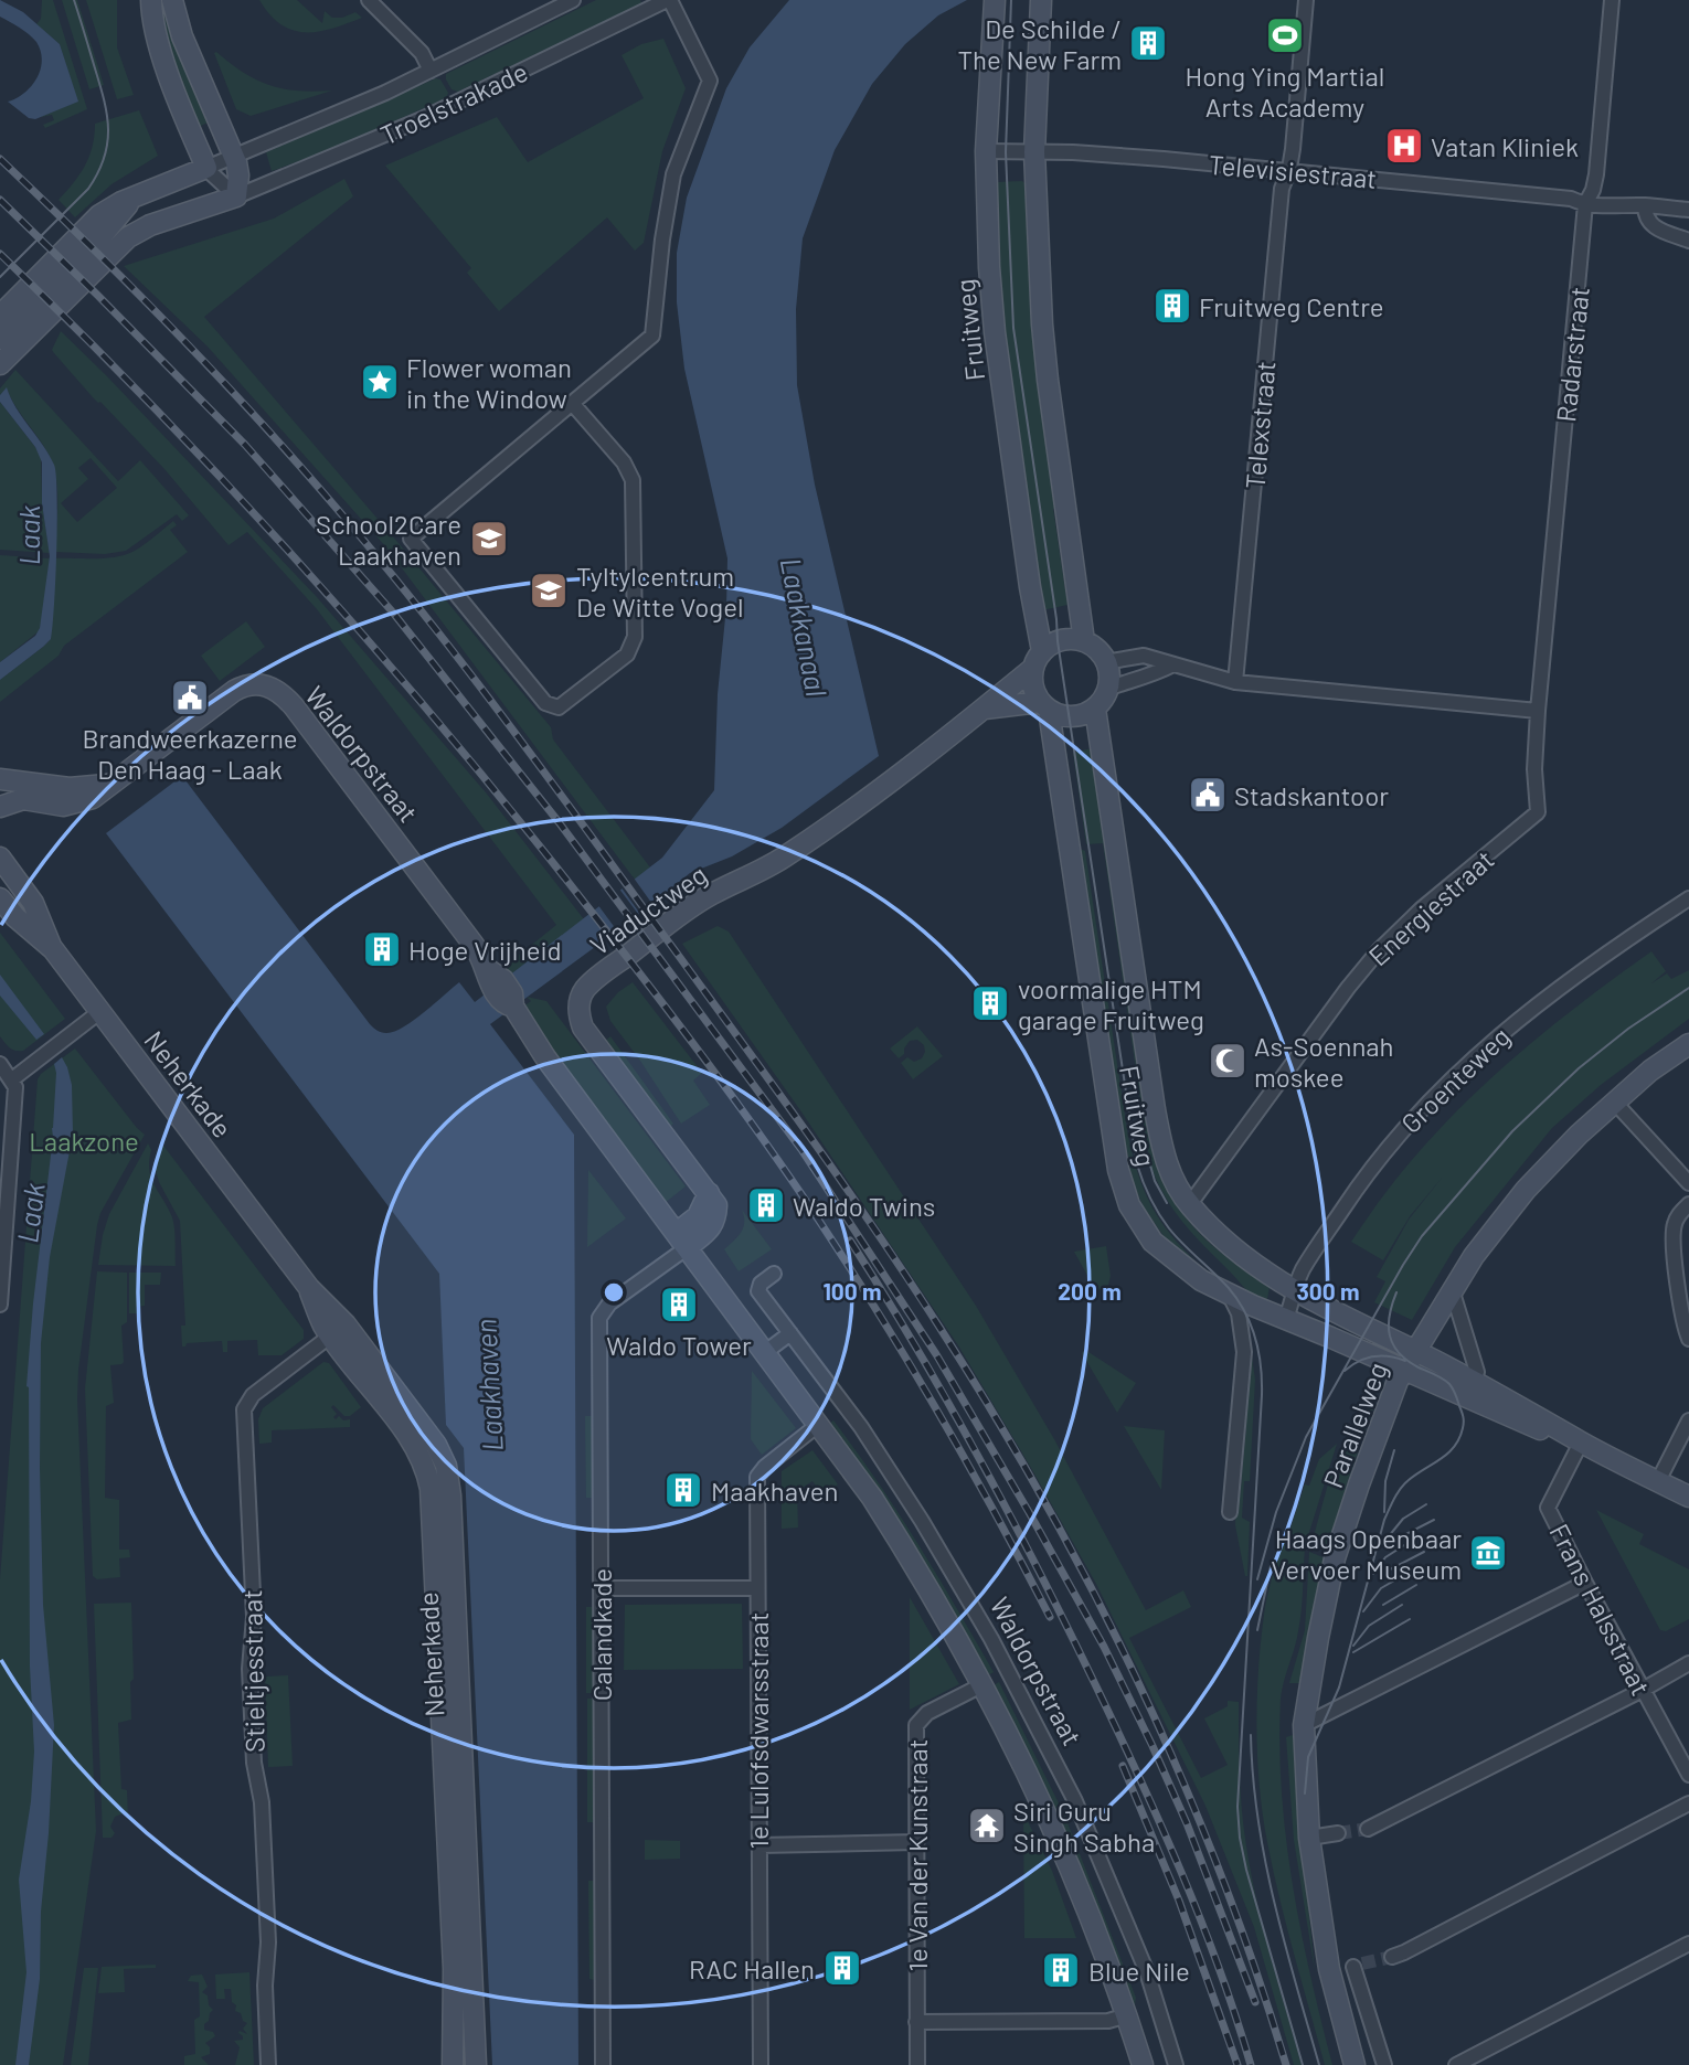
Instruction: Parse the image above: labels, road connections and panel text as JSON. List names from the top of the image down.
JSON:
{
  "streets": {
    "street": [
      "Troelstrakade",
      "Televisiestraat",
      "Fruitweg",
      "Radarstraat",
      "Telexstraat",
      "Waldorpstraat",
      "Energiestraat",
      "Viaductweg",
      "Groenteweg",
      "Neherkade",
      "Parallelweg",
      "Frans Halsstraat",
      "Calandkade",
      "Stieltjesstraat",
      "1e Lulofsdwarsstraat",
      "1e Van der Kunstraat"
    ]
  },
  "crossings": [
    ["Televisiestraat", "Fruitweg"],
    ["Televisiestraat", "Radarstraat"],
    ["Televisiestraat", "Telexstraat"],
    ["Fruitweg", "Energiestraat"],
    ["Fruitweg", "Viaductweg"],
    ["Fruitweg", "Groenteweg"],
    ["Fruitweg", "Parallelweg"],
    ["Fruitweg", "Frans Halsstraat"],
    ["Radarstraat", "Energiestraat"],
    ["Waldorpstraat", "Viaductweg"],
    ["Waldorpstraat", "Calandkade"],
    ["Waldorpstraat", "1e Lulofsdwarsstraat"],
    ["Waldorpstraat", "1e Van der Kunstraat"],
    ["Viaductweg", "Calandkade"],
    ["Neherkade", "Stieltjesstraat"]
  ],
  "water": ["Laak", "Laakkanaal", "Laakhaven"],
  "parks": ["Laakzone"],
  "places": {
    "sports": ["Hong Ying Martial Arts Academy"],
    "building": [
      "De Schilde / The New Farm",
      "Fruitweg Centre",
      "Hoge Vrijheid",
      "voormalige HTM garage Fruitweg",
      "Waldo Twins",
      "Waldo Tower",
      "Maakhaven",
      "RAC Hallen",
      "Blue Nile"
    ],
    "hospital": ["Vatan Kliniek"],
    "place": ["Flower woman in the Window"],
    "school or university": ["School2Care Laakhaven", "Tyltylcentrum De Witte Vogel"],
    "public building": ["Brandweerkazerne Den Haag - Laak", "Stadskantoor"],
    "mosque": ["As-Soennah moskee"],
    "museum": ["Haags Openbaar Vervoer Museum"],
    "temple": ["Siri Guru Singh Sabha"]
  },
  "rings": ["100 m", "200 m", "300 m"]
}
